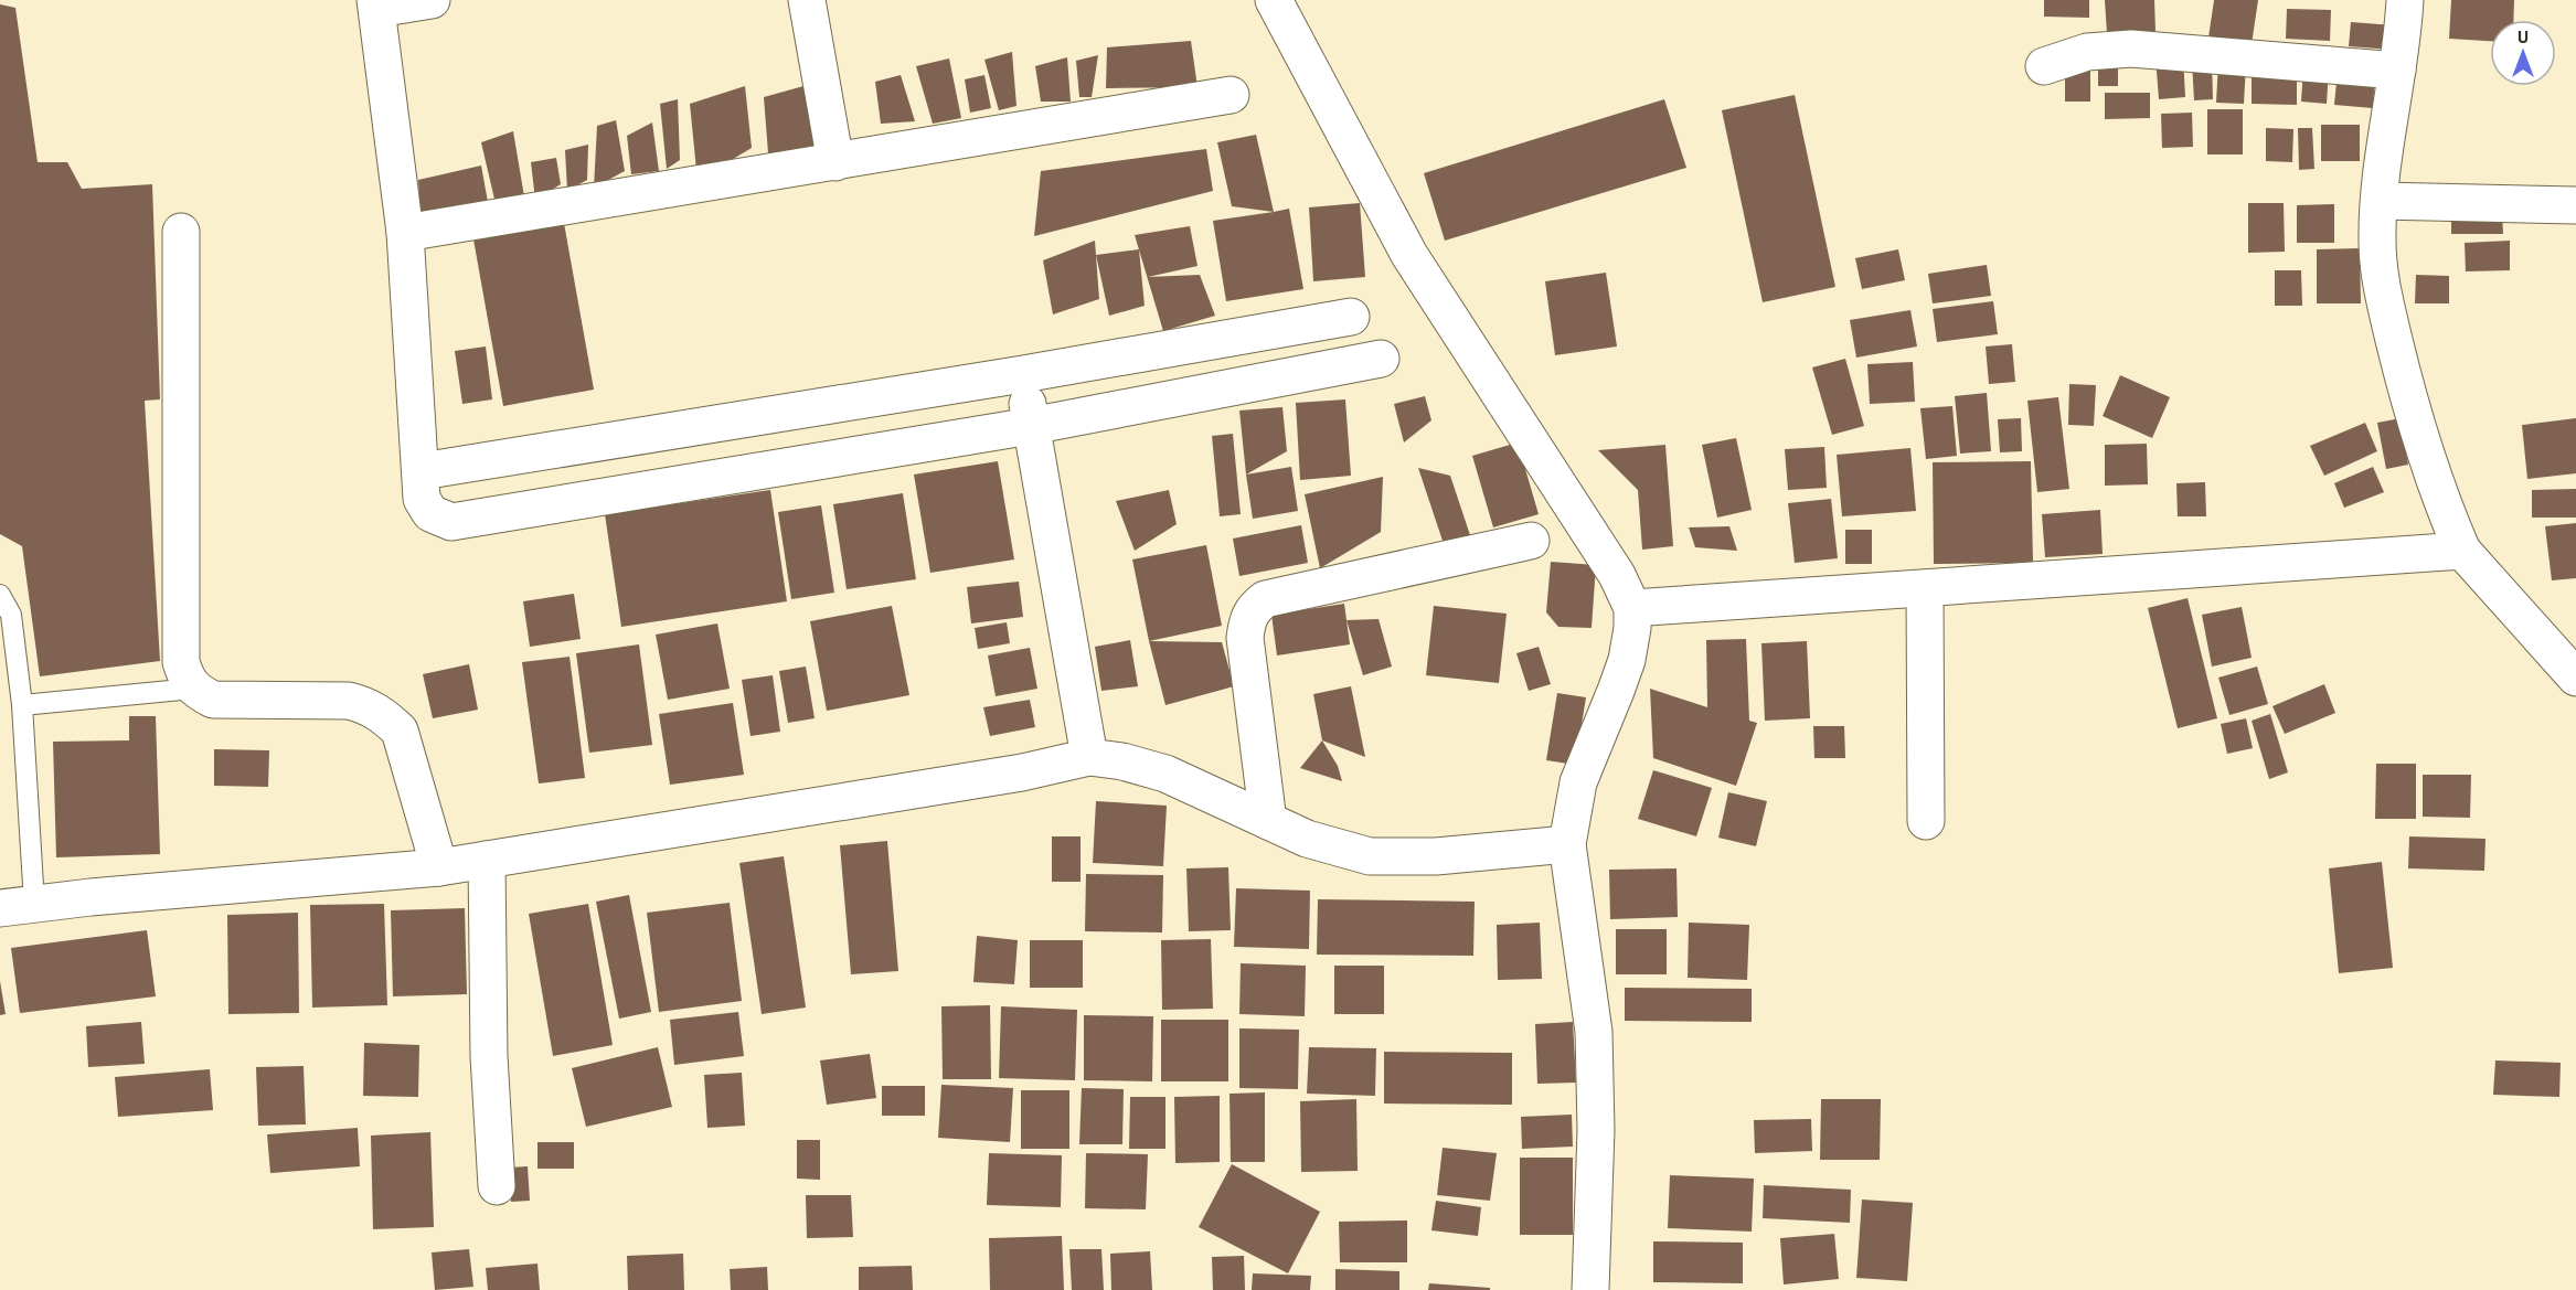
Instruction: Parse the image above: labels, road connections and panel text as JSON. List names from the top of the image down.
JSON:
{
  "north": "top"
}
